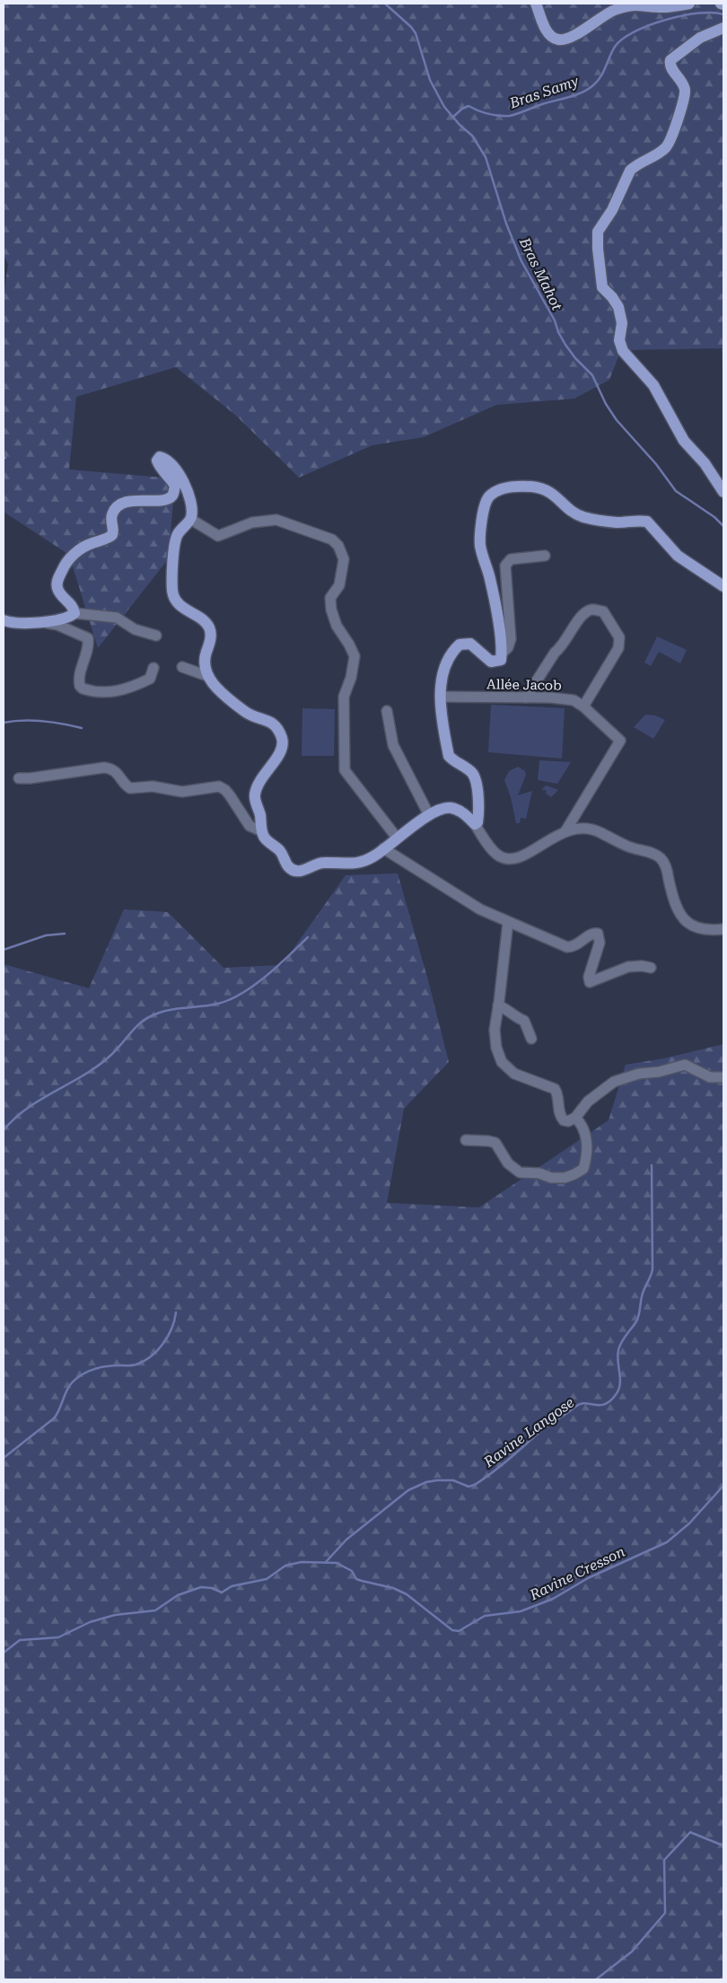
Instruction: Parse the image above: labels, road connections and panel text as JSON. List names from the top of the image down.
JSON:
{
  "streets": {
    "street": ["Allée Jacob"]
  },
  "water": [
    "Bras Samy",
    "Bras Mahot",
    "Ravine Langose",
    "Ravine Cresson"
  ]
}
